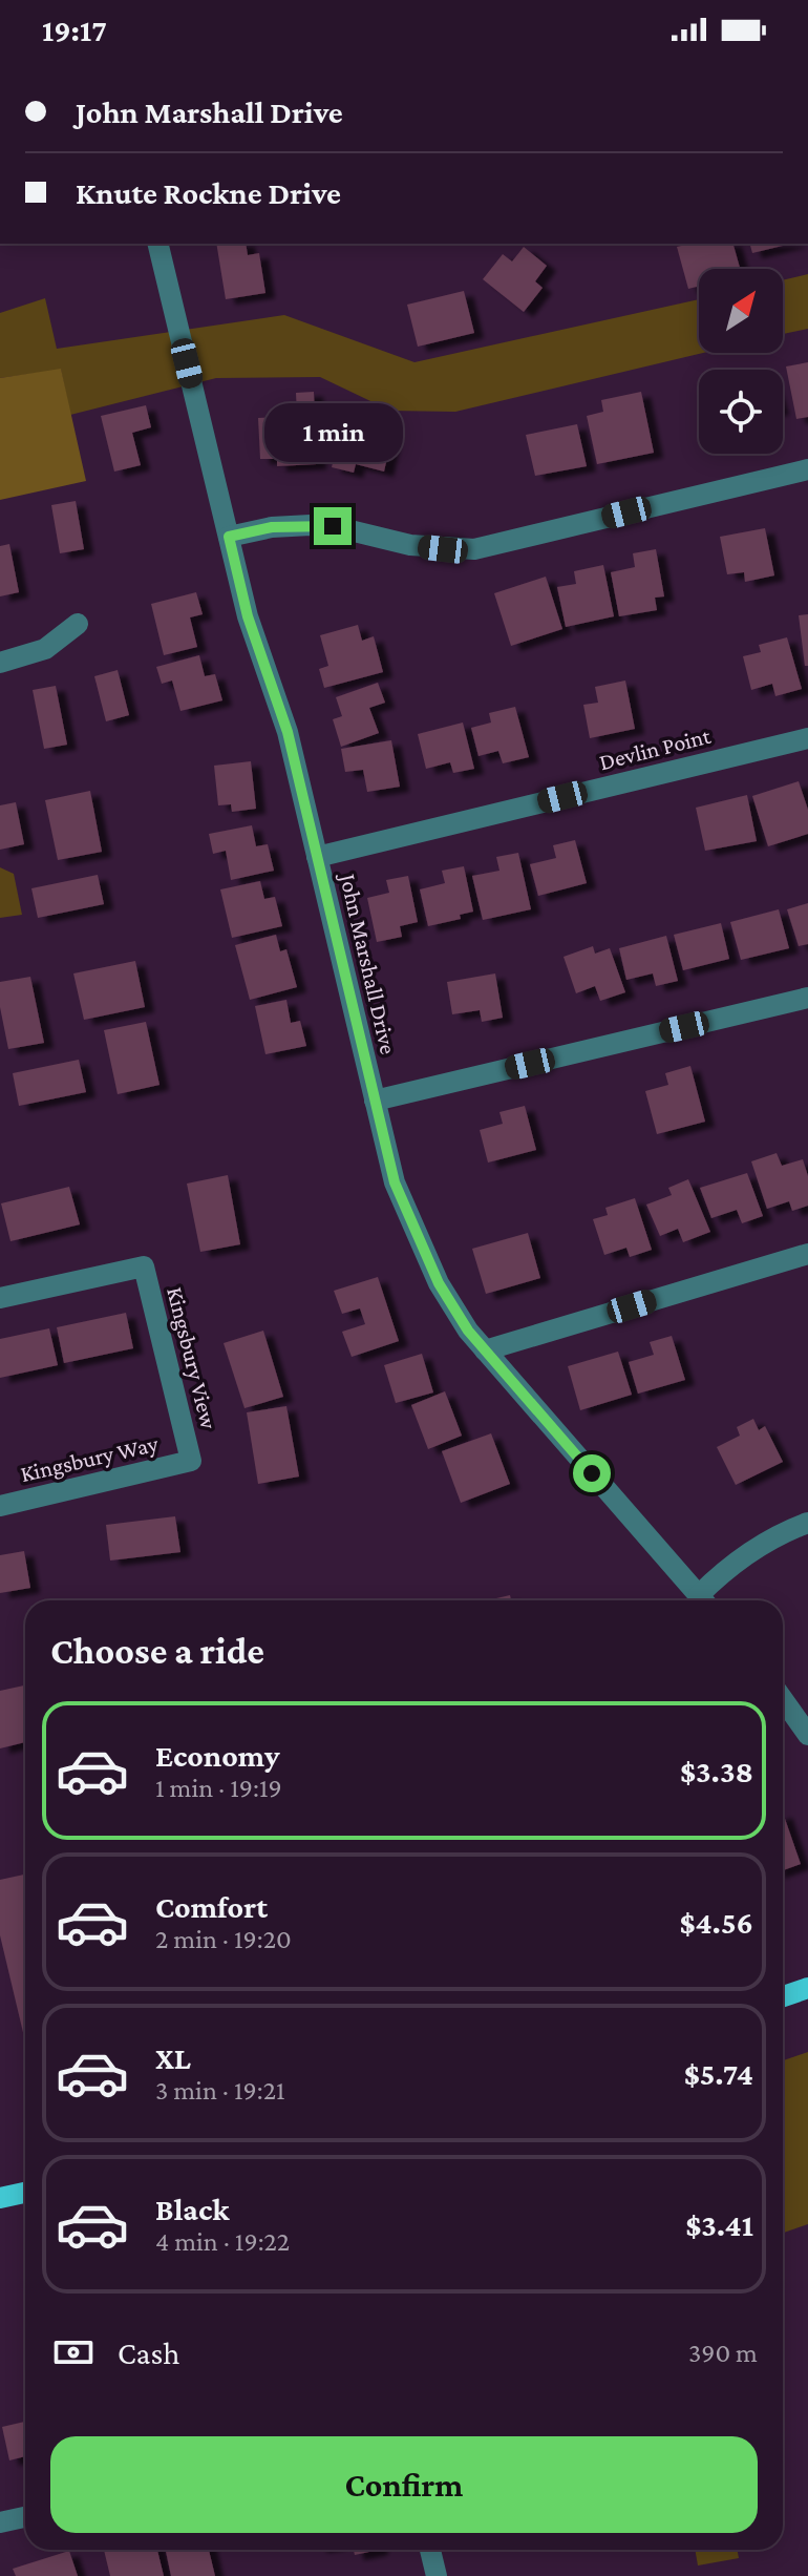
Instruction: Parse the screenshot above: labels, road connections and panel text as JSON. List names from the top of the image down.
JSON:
{
  "streets": {
    "street": [
      "Devlin Point",
      "John Marshall Drive",
      "Kingsbury View",
      "Kingsbury Way"
    ]
  },
  "crossings": [
    ["Devlin Point", "John Marshall Drive"],
    ["Kingsbury View", "Kingsbury Way"]
  ],
  "north": "top right",
  "page": {
    "status": "19:17",
    "banner": ["John Marshall Drive", "Knute Rockne Drive"],
    "bubble": "1 min",
    "heading": "Choose a ride",
    "list": [
      {
        "name": "Economy",
        "note": "1 min · 19:19",
        "value": "$3.38"
      },
      {
        "name": "Comfort",
        "note": "2 min · 19:20",
        "value": "$4.56"
      },
      {
        "name": "XL",
        "note": "3 min · 19:21",
        "value": "$5.74"
      },
      {
        "name": "Black",
        "note": "4 min · 19:22",
        "value": "$3.41"
      }
    ],
    "pay": ["Cash", "390 m"],
    "buttons": "Confirm"
  }
}
